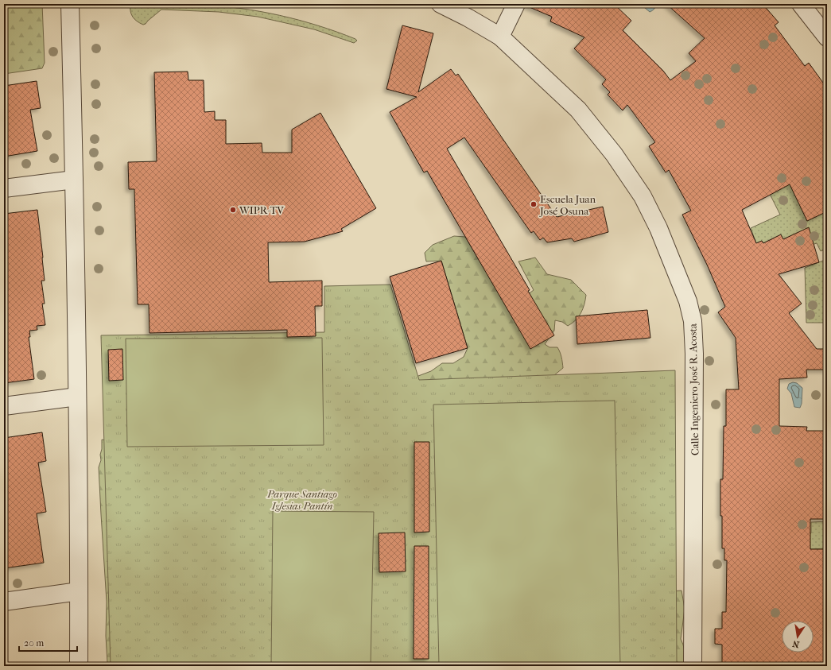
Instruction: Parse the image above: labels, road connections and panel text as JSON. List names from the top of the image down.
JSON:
{
  "streets": {
    "street": ["Calle Ingeniero José R. Acosta"]
  },
  "parks": ["Parque Santiago Iglesias Pantín"],
  "places": ["Escuela Juan José Osuna", "WIPR-TV"],
  "scale_bar": "20 m",
  "north": "bottom"
}
